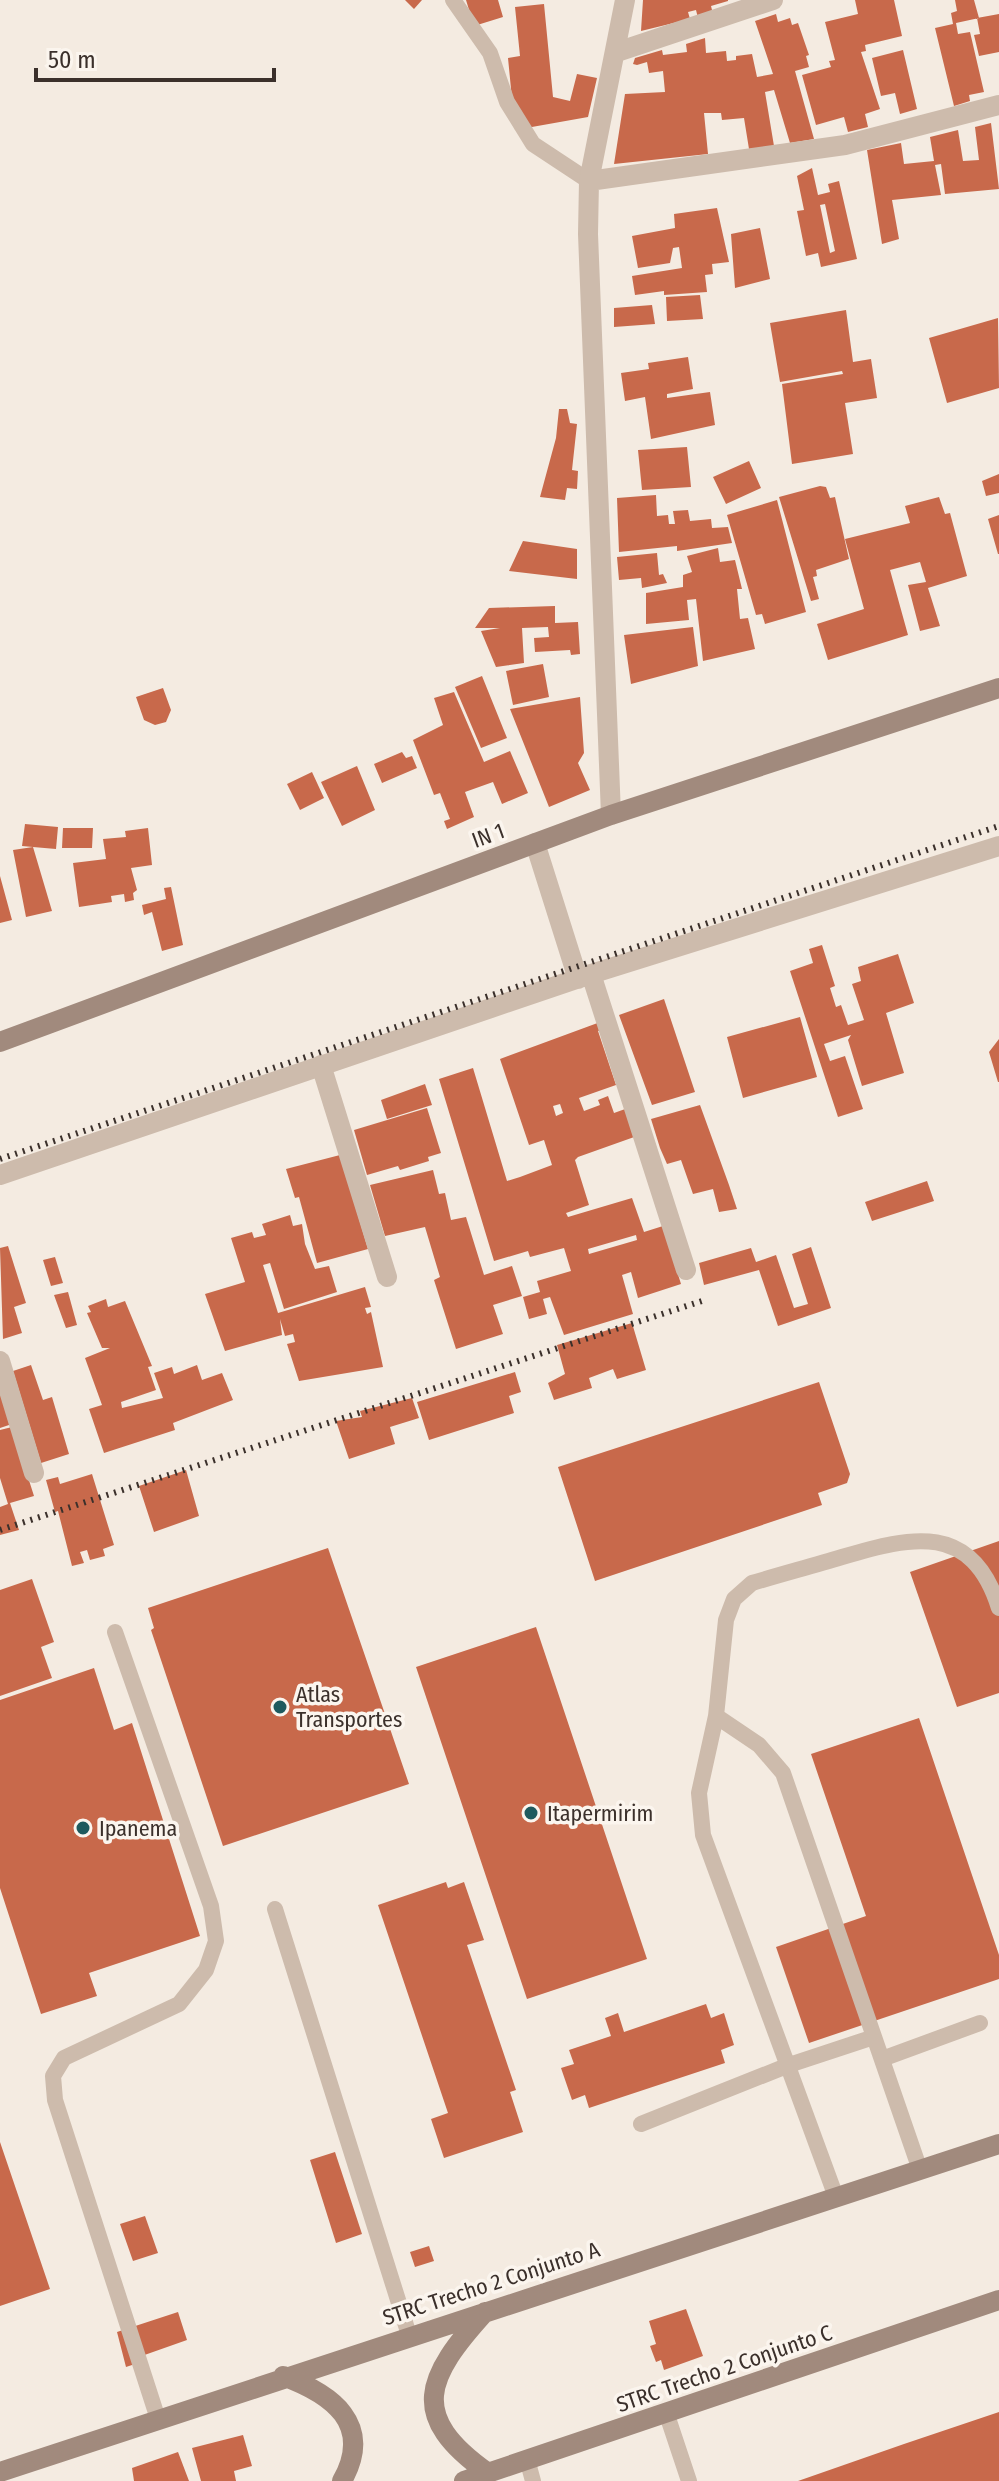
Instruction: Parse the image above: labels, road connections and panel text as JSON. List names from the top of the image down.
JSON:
{
  "streets": {
    "street": ["IN 1", "STRC Trecho 2 Conjunto A", "STRC Trecho 2 Conjunto C"]
  },
  "places": ["Atlas Transportes", "Itapermirim", "Ipanema"],
  "scale_bar": "50 m"
}
